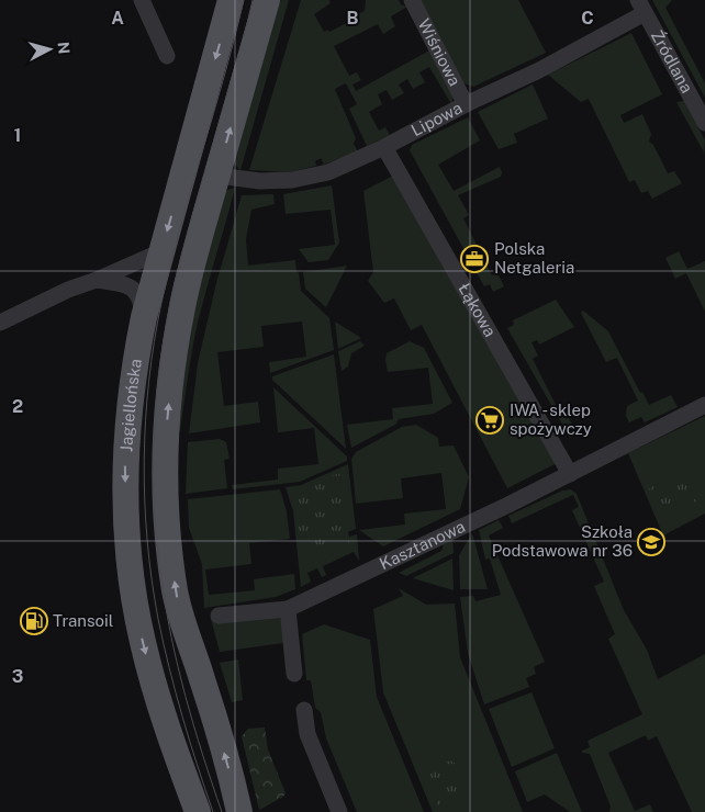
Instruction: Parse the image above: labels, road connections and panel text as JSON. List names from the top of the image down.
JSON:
{
  "streets": {
    "main road": ["Jagiellońska"],
    "street": [
      "Wiśniowa",
      "Źródlana",
      "Lipowa",
      "Łąkowa",
      "Kasztanowa"
    ]
  },
  "crossings": [
    ["Wiśniowa", "Lipowa"],
    ["Źródlana", "Lipowa"],
    ["Lipowa", "Łąkowa"],
    ["Łąkowa", "Kasztanowa"]
  ],
  "places": {
    "office": ["Polska Netgaleria"],
    "supermarket": ["IWA - sklep spożywczy"],
    "school or university": ["Szkoła Podstawowa nr 36"],
    "fuel station": ["Transoil"]
  },
  "north": "right",
  "grid": {
    "columns": ["A", "B", "C"],
    "rows": ["1", "2", "3"]
  }
}
